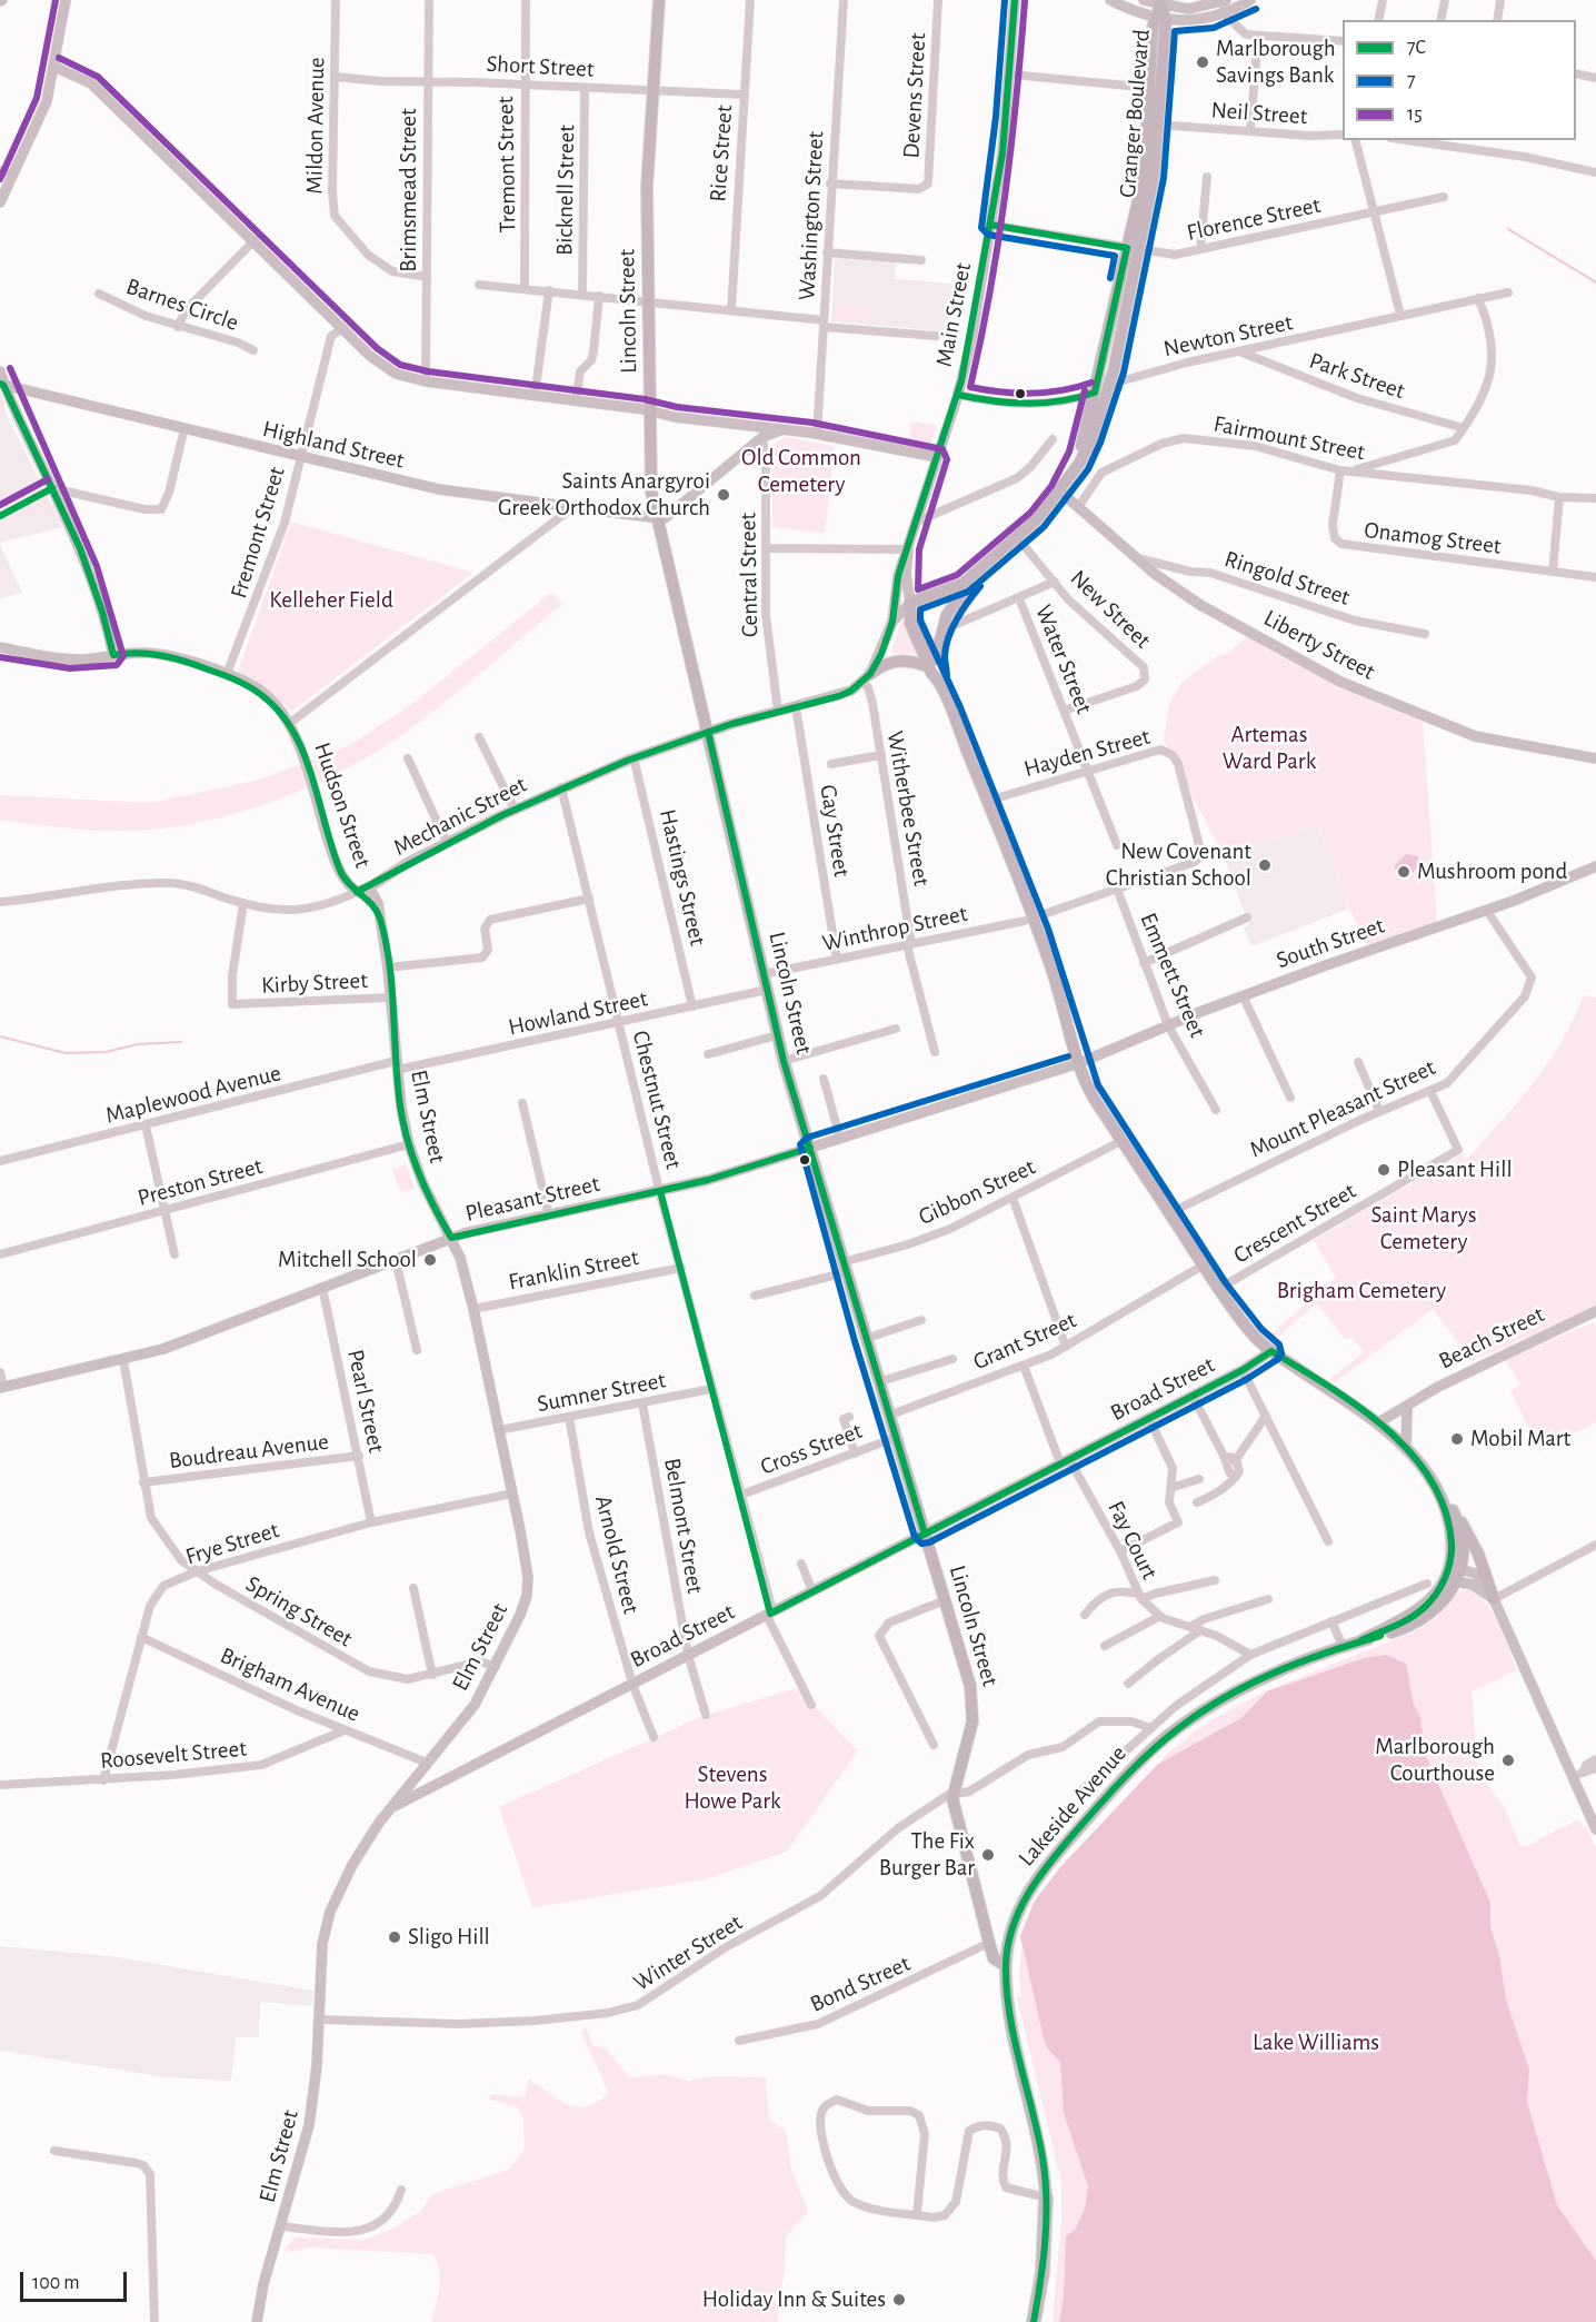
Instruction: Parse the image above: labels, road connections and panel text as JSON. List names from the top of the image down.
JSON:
{
  "streets": {
    "highway": ["Lakeside Avenue"],
    "main road": ["Granger Boulevard", "Lincoln Street"],
    "street": [
      "Short Street",
      "Devens Street",
      "Neil Street",
      "Mildon Avenue",
      "Rice Street",
      "Tremont Street",
      "Brimsmead Street",
      "Bicknell Street",
      "Washington Street",
      "Florence Street",
      "Barnes Circle",
      "Main Street",
      "Newton Street",
      "Park Street",
      "Fairmount Street",
      "Highland Street",
      "Fremont Street",
      "Onamog Street",
      "Central Street",
      "Ringold Street",
      "New Street",
      "Liberty Street",
      "Water Street",
      "Hayden Street",
      "Hudson Street",
      "Witherbee Street",
      "Mechanic Street",
      "Gay Street",
      "Hastings Street",
      "Winthrop Street",
      "South Street",
      "Emmett Street",
      "Kirby Street",
      "Howland Street",
      "Maplewood Avenue",
      "Chestnut Street",
      "Mount Pleasant Street",
      "Elm Street",
      "Preston Street",
      "Gibbon Street",
      "Pleasant Street",
      "Crescent Street",
      "Franklin Street",
      "Beach Street",
      "Grant Street",
      "Broad Street",
      "Sumner Street",
      "Pearl Street",
      "Cross Street",
      "Boudreau Avenue",
      "Belmont Street",
      "Fay Court",
      "Frye Street",
      "Arnold Street",
      "Spring Street",
      "Brigham Avenue",
      "Roosevelt Street",
      "Winter Street",
      "Bond Street"
    ]
  },
  "crossings": [
    ["Short Street", "Mildon Avenue"],
    ["Short Street", "Rice Street"],
    ["Short Street", "Tremont Street"],
    ["Short Street", "Brimsmead Street"],
    ["Short Street", "Bicknell Street"],
    ["Short Street", "Lincoln Street"],
    ["Devens Street", "Washington Street"],
    ["Granger Boulevard", "Florence Street"],
    ["Granger Boulevard", "Newton Street"],
    ["Granger Boulevard", "New Street"],
    ["Granger Boulevard", "Liberty Street"],
    ["Mildon Avenue", "Brimsmead Street"],
    ["Florence Street", "Main Street"],
    ["Lincoln Street", "Highland Street"],
    ["Lincoln Street", "Mechanic Street"],
    ["Lincoln Street", "Winthrop Street"],
    ["Lincoln Street", "Howland Street"],
    ["Lincoln Street", "Gibbon Street"],
    ["Lincoln Street", "Pleasant Street"],
    ["Lincoln Street", "Grant Street"],
    ["Lincoln Street", "Broad Street"],
    ["Lincoln Street", "Cross Street"],
    ["Lincoln Street", "Lakeside Avenue"],
    ["Lincoln Street", "Winter Street"],
    ["Lincoln Street", "Bond Street"],
    ["Main Street", "Newton Street"],
    ["Newton Street", "Park Street"],
    ["Fairmount Street", "Onamog Street"],
    ["Fairmount Street", "Liberty Street"],
    ["Highland Street", "Fremont Street"],
    ["Fremont Street", "Hudson Street"],
    ["Central Street", "Mechanic Street"],
    ["Ringold Street", "Liberty Street"],
    ["New Street", "Water Street"],
    ["Water Street", "Hayden Street"],
    ["Hayden Street", "Winthrop Street"],
    ["Hudson Street", "Mechanic Street"],
    ["Hudson Street", "Elm Street"],
    ["Witherbee Street", "Mechanic Street"],
    ["Witherbee Street", "Winthrop Street"],
    ["Mechanic Street", "Gay Street"],
    ["Mechanic Street", "Hastings Street"],
    ["Mechanic Street", "Kirby Street"],
    ["Mechanic Street", "Chestnut Street"],
    ["Mechanic Street", "Elm Street"],
    ["Gay Street", "Winthrop Street"],
    ["Hastings Street", "Howland Street"],
    ["Winthrop Street", "Emmett Street"],
    ["South Street", "Emmett Street"],
    ["South Street", "Mount Pleasant Street"],
    ["South Street", "Pleasant Street"],
    ["Kirby Street", "Elm Street"],
    ["Howland Street", "Maplewood Avenue"],
    ["Howland Street", "Chestnut Street"],
    ["Howland Street", "Elm Street"],
    ["Maplewood Avenue", "Elm Street"],
    ["Chestnut Street", "Pleasant Street"],
    ["Chestnut Street", "Franklin Street"],
    ["Chestnut Street", "Broad Street"],
    ["Chestnut Street", "Sumner Street"],
    ["Chestnut Street", "Cross Street"],
    ["Mount Pleasant Street", "Crescent Street"],
    ["Elm Street", "Preston Street"],
    ["Elm Street", "Pleasant Street"],
    ["Elm Street", "Franklin Street"],
    ["Elm Street", "Broad Street"],
    ["Elm Street", "Sumner Street"],
    ["Elm Street", "Frye Street"],
    ["Elm Street", "Spring Street"],
    ["Elm Street", "Brigham Avenue"],
    ["Elm Street", "Winter Street"],
    ["Pleasant Street", "Pearl Street"],
    ["Pleasant Street", "Spring Street"],
    ["Grant Street", "Fay Court"],
    ["Broad Street", "Belmont Street"],
    ["Broad Street", "Fay Court"],
    ["Broad Street", "Arnold Street"],
    ["Sumner Street", "Belmont Street"],
    ["Sumner Street", "Arnold Street"],
    ["Pearl Street", "Boudreau Avenue"],
    ["Pearl Street", "Frye Street"],
    ["Boudreau Avenue", "Spring Street"],
    ["Fay Court", "Lakeside Avenue"],
    ["Frye Street", "Spring Street"],
    ["Frye Street", "Brigham Avenue"],
    ["Frye Street", "Roosevelt Street"],
    ["Brigham Avenue", "Roosevelt Street"],
    ["Lakeside Avenue", "Winter Street"]
  ],
  "parks": [
    "Old Common Cemetery",
    "Kelleher Field",
    "Artemas Ward Park",
    "Saint Marys Cemetery",
    "Brigham Cemetery",
    "Stevens Howe Park",
    "Lake Williams"
  ],
  "places": [
    "Marlborough Savings Bank",
    "Saints Anargyroi Greek Orthodox Church",
    "New Covenant Christian School",
    "Mushroom pond",
    "Pleasant Hill",
    "Mitchell School",
    "Mobil Mart",
    "Marlborough Courthouse",
    "The Fix Burger Bar",
    "Sligo Hill",
    "Holiday Inn & Suites"
  ],
  "lines": ["transit line 7C", "transit line 7", "transit line 15"],
  "legend": ["7C", "7", "15"],
  "scale_bar": "100 m"
}
